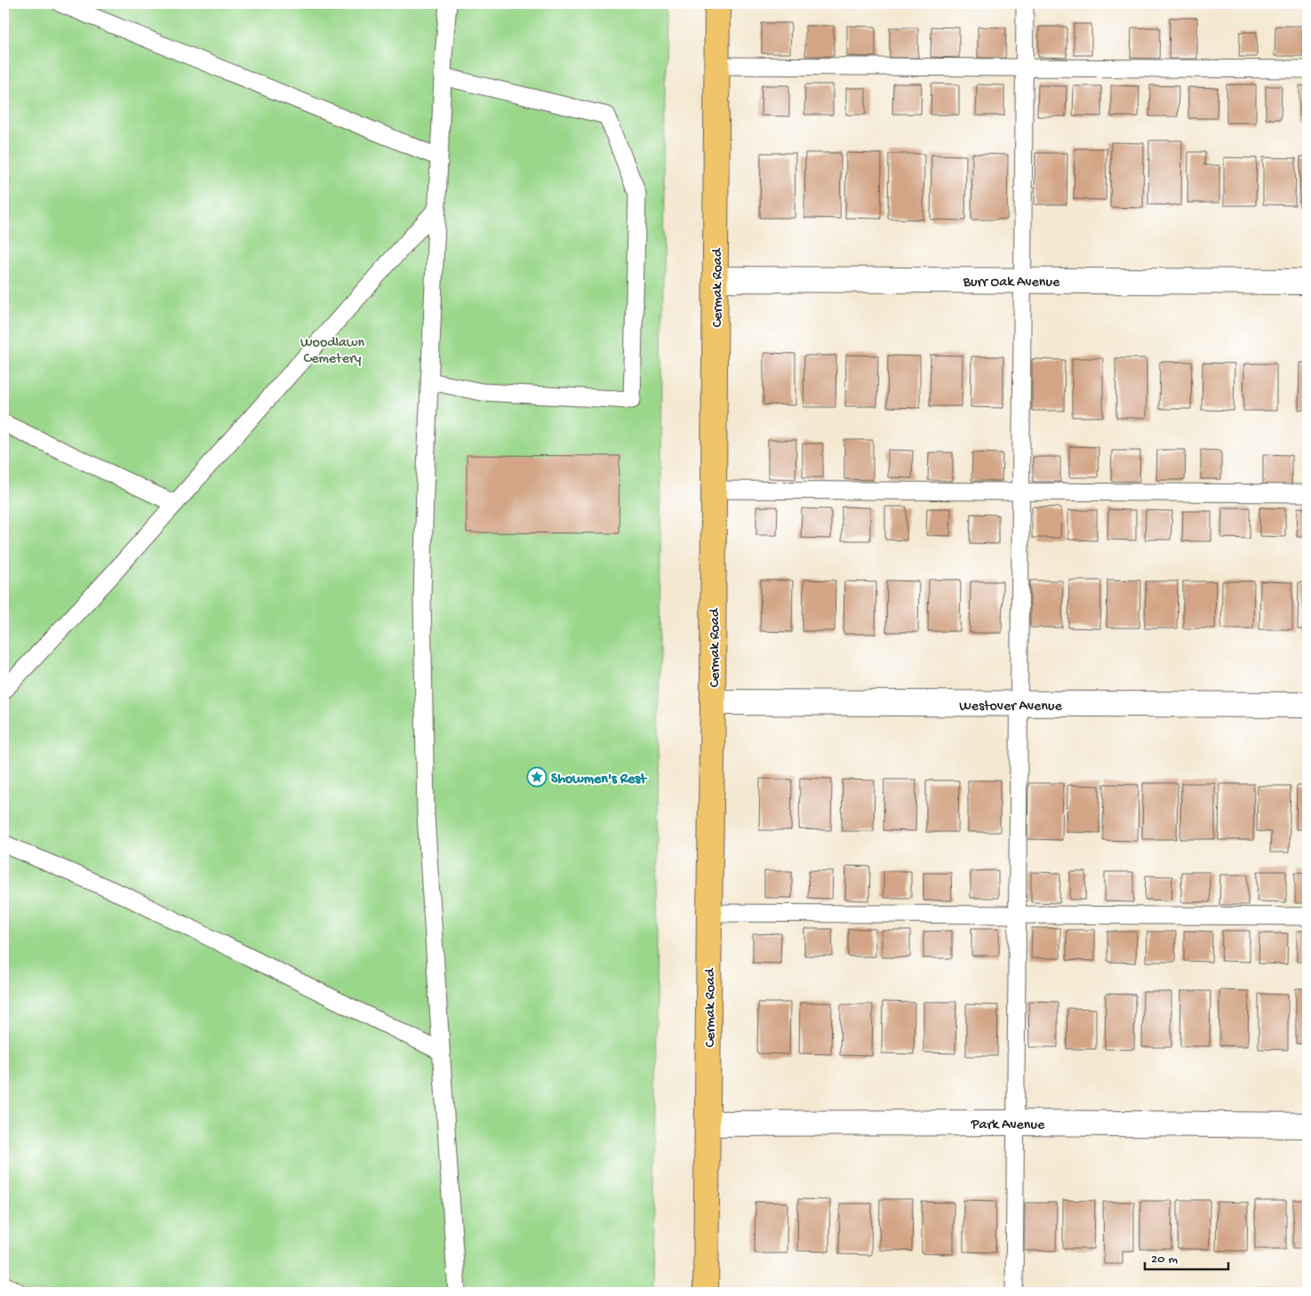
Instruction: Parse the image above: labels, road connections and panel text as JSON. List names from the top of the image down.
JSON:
{
  "streets": {
    "main road": ["Cermak Road"],
    "street": ["Burr Oak Avenue", "Westover Avenue", "Park Avenue"]
  },
  "crossings": [
    ["Burr Oak Avenue", "Cermak Road"],
    ["Cermak Road", "Westover Avenue"],
    ["Cermak Road", "Park Avenue"]
  ],
  "parks": ["Woodlawn Cemetery"],
  "places": {
    "place": ["Showmen's Rest"]
  },
  "scale_bar": "20 m"
}
